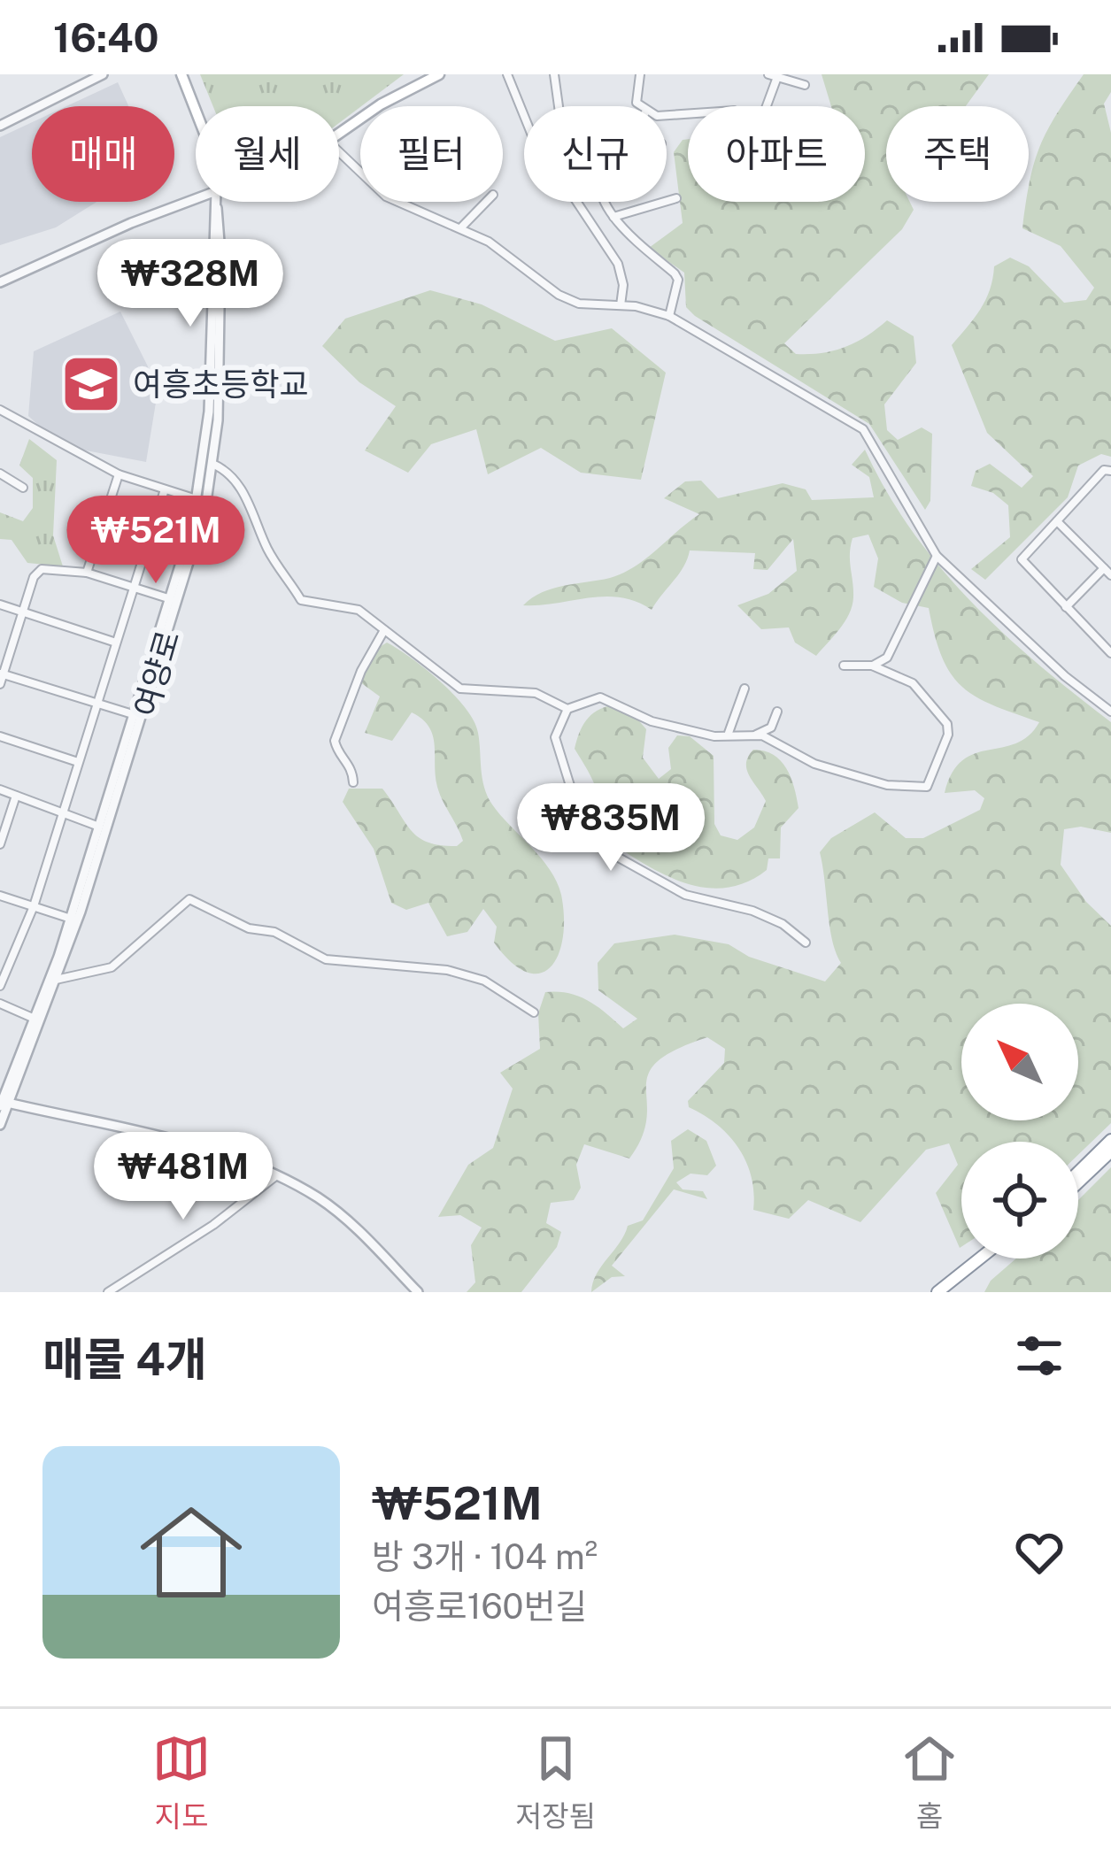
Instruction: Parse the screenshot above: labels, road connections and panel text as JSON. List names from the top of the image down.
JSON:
{
  "streets": {
    "main road": ["여양로"]
  },
  "places": {
    "school or university": ["여흥초등학교"]
  },
  "north": "top left",
  "page": {
    "status": "16:40",
    "chip": [
      "매매",
      "월세",
      "필터",
      "신규",
      "아파트",
      "주택"
    ],
    "price": [
      "₩328M",
      "₩521M",
      "₩835M",
      "₩481M"
    ],
    "heading": "매물 4개",
    "list": [
      {
        "name": "₩521M",
        "note": "방 3개 · 104 m² · 여흥로160번길"
      }
    ],
    "tabs": ["지도", "저장됨", "홈"]
  }
}
